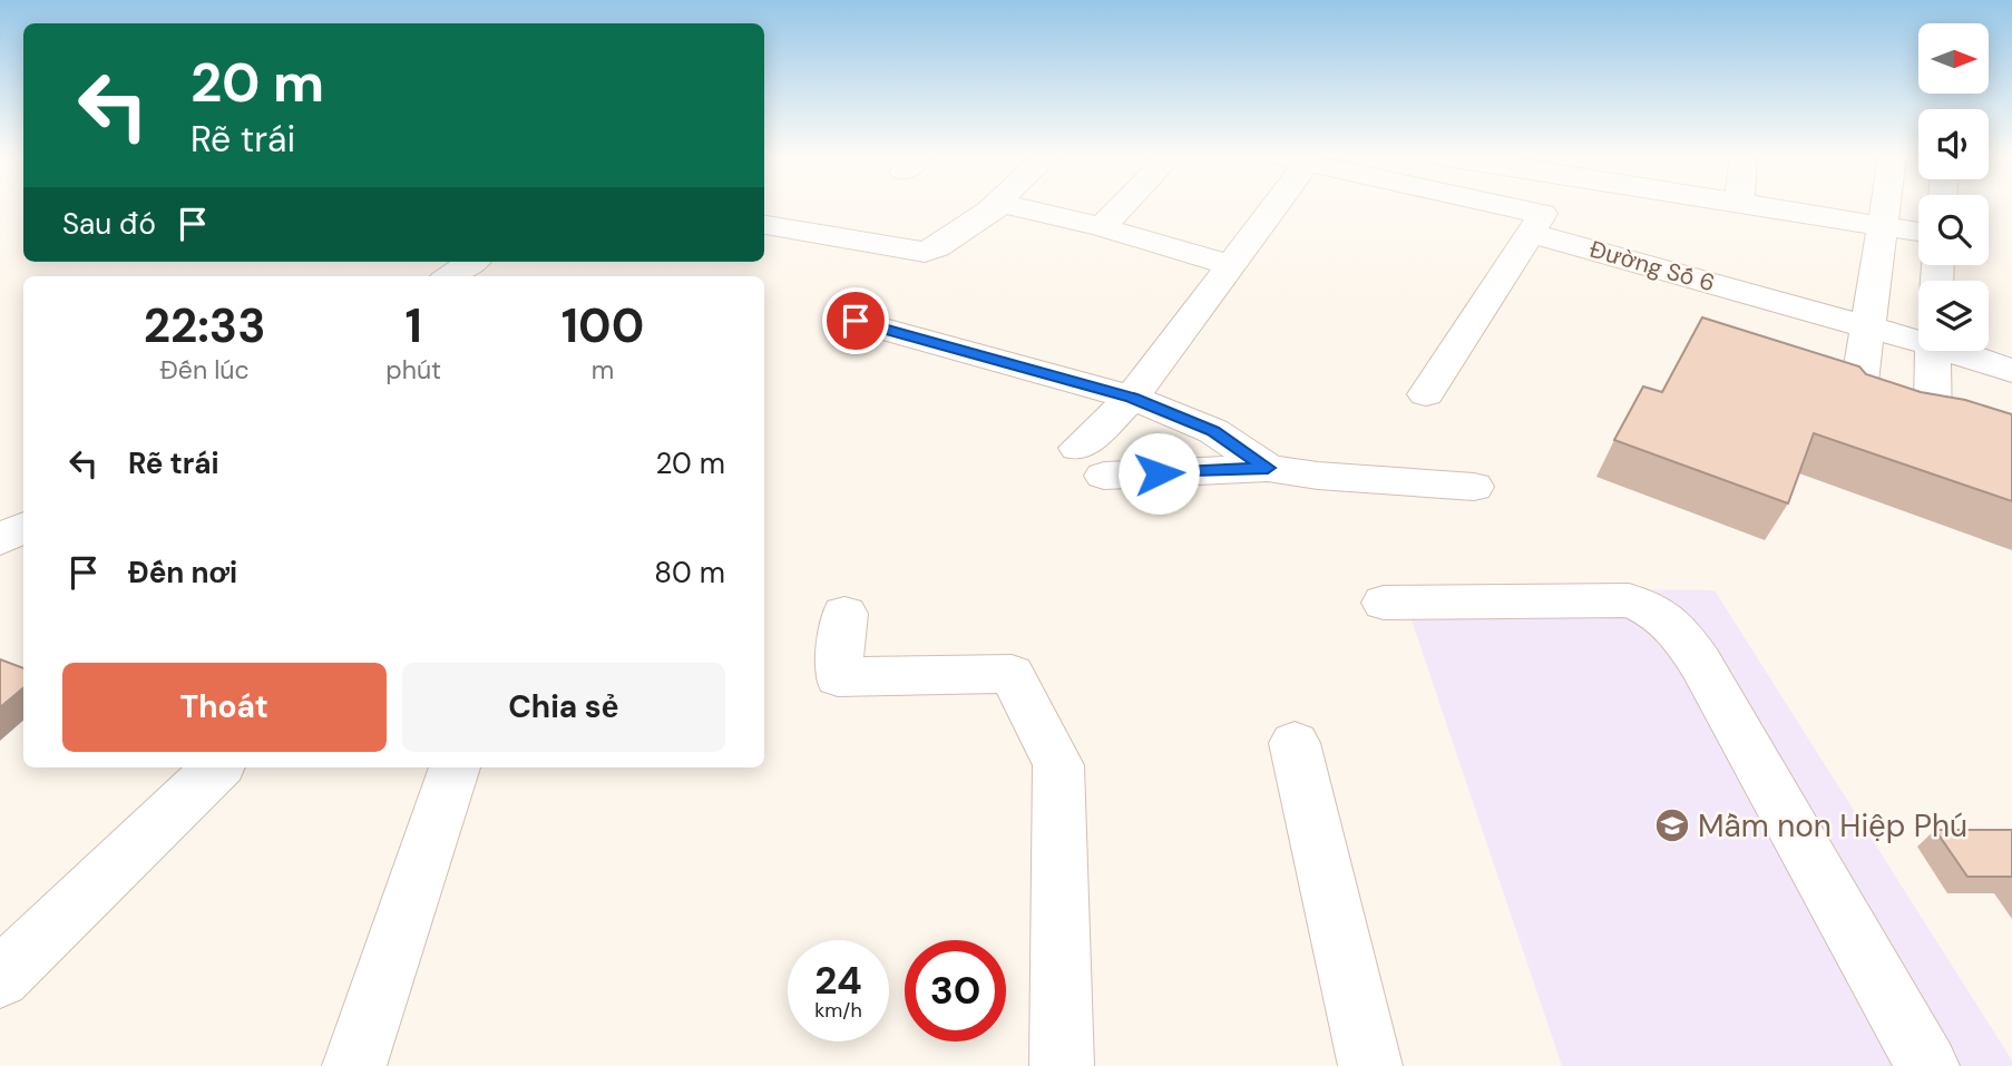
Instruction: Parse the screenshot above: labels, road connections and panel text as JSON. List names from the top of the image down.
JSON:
{
  "streets": {
    "street": ["Đường Số 6"]
  },
  "places": {
    "school or university": ["Mầm non Hiệp Phú"]
  },
  "north": "right",
  "page": {
    "turn": ["20 m", "Rẽ trái"],
    "then": "Sau đó",
    "eta": [
      "22:33",
      "Đến lúc",
      "1",
      "phút",
      "100",
      "m"
    ],
    "list": [
      {
        "name": "Rẽ trái",
        "value": "20 m"
      },
      {
        "name": "Đến nơi",
        "value": "80 m"
      }
    ],
    "buttons": ["Thoát", "Chia sẻ"],
    "speed": "24 km/h",
    "limit": "30"
  }
}
